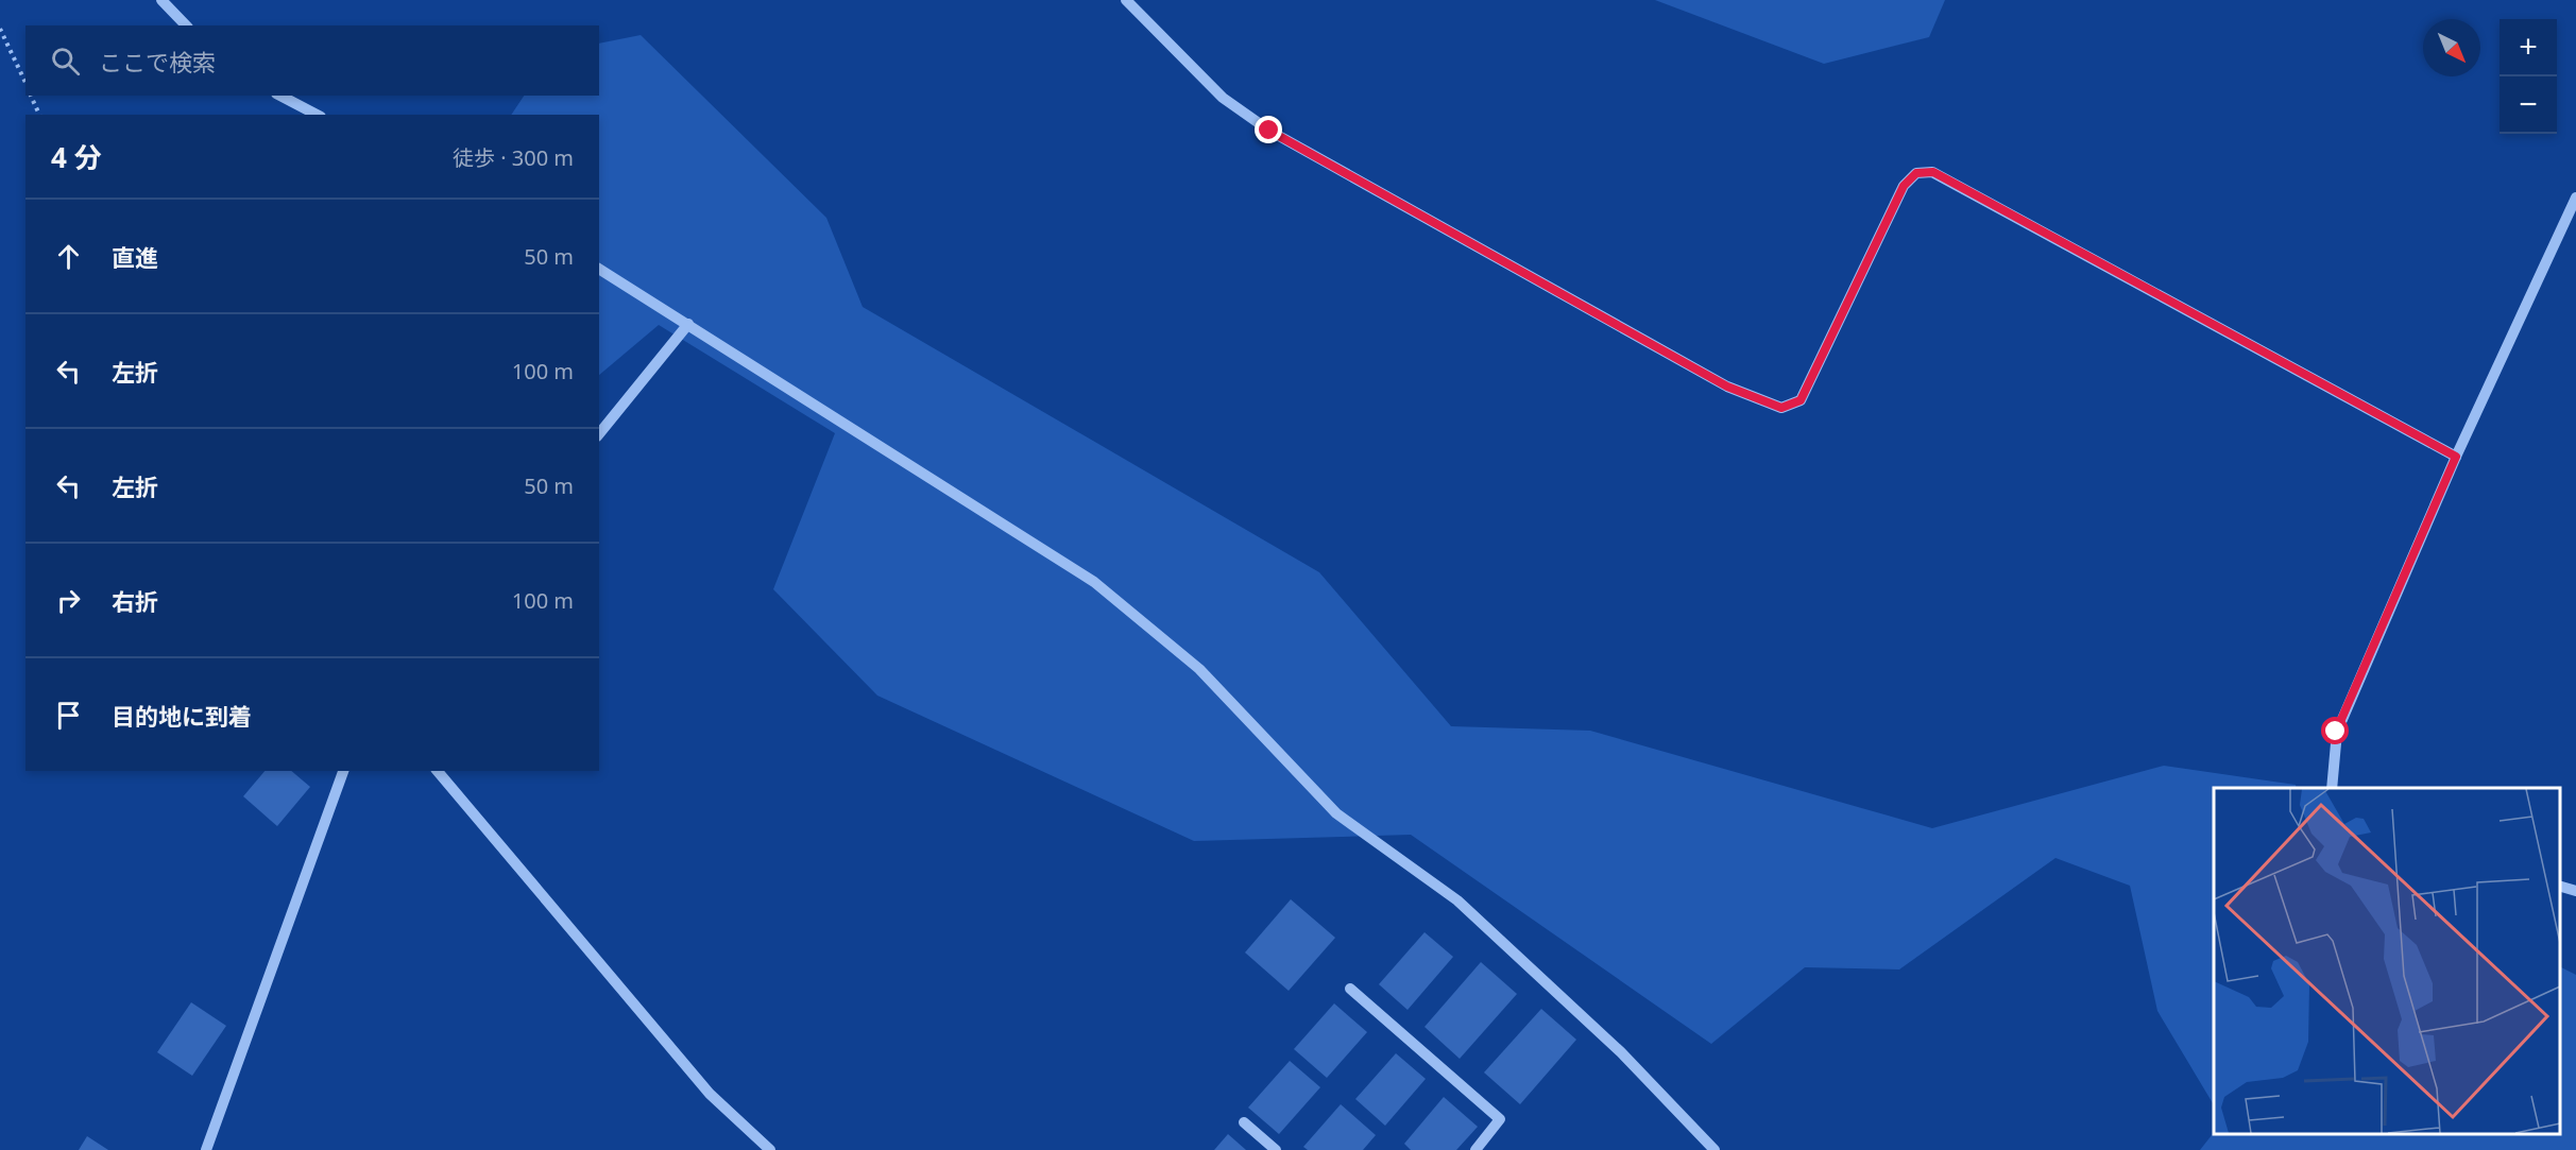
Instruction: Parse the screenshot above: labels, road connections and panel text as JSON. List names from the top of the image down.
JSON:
{
  "north": "bottom right",
  "page": {
    "map_buttons": ["+", "−"],
    "search": "ここで検索",
    "heading": ["4 分", "徒歩 · 300 m"],
    "list": [
      ["直進", "50 m"],
      ["左折", "100 m"],
      ["左折", "50 m"],
      ["右折", "100 m"],
      "目的地に到着"
    ]
  }
}
